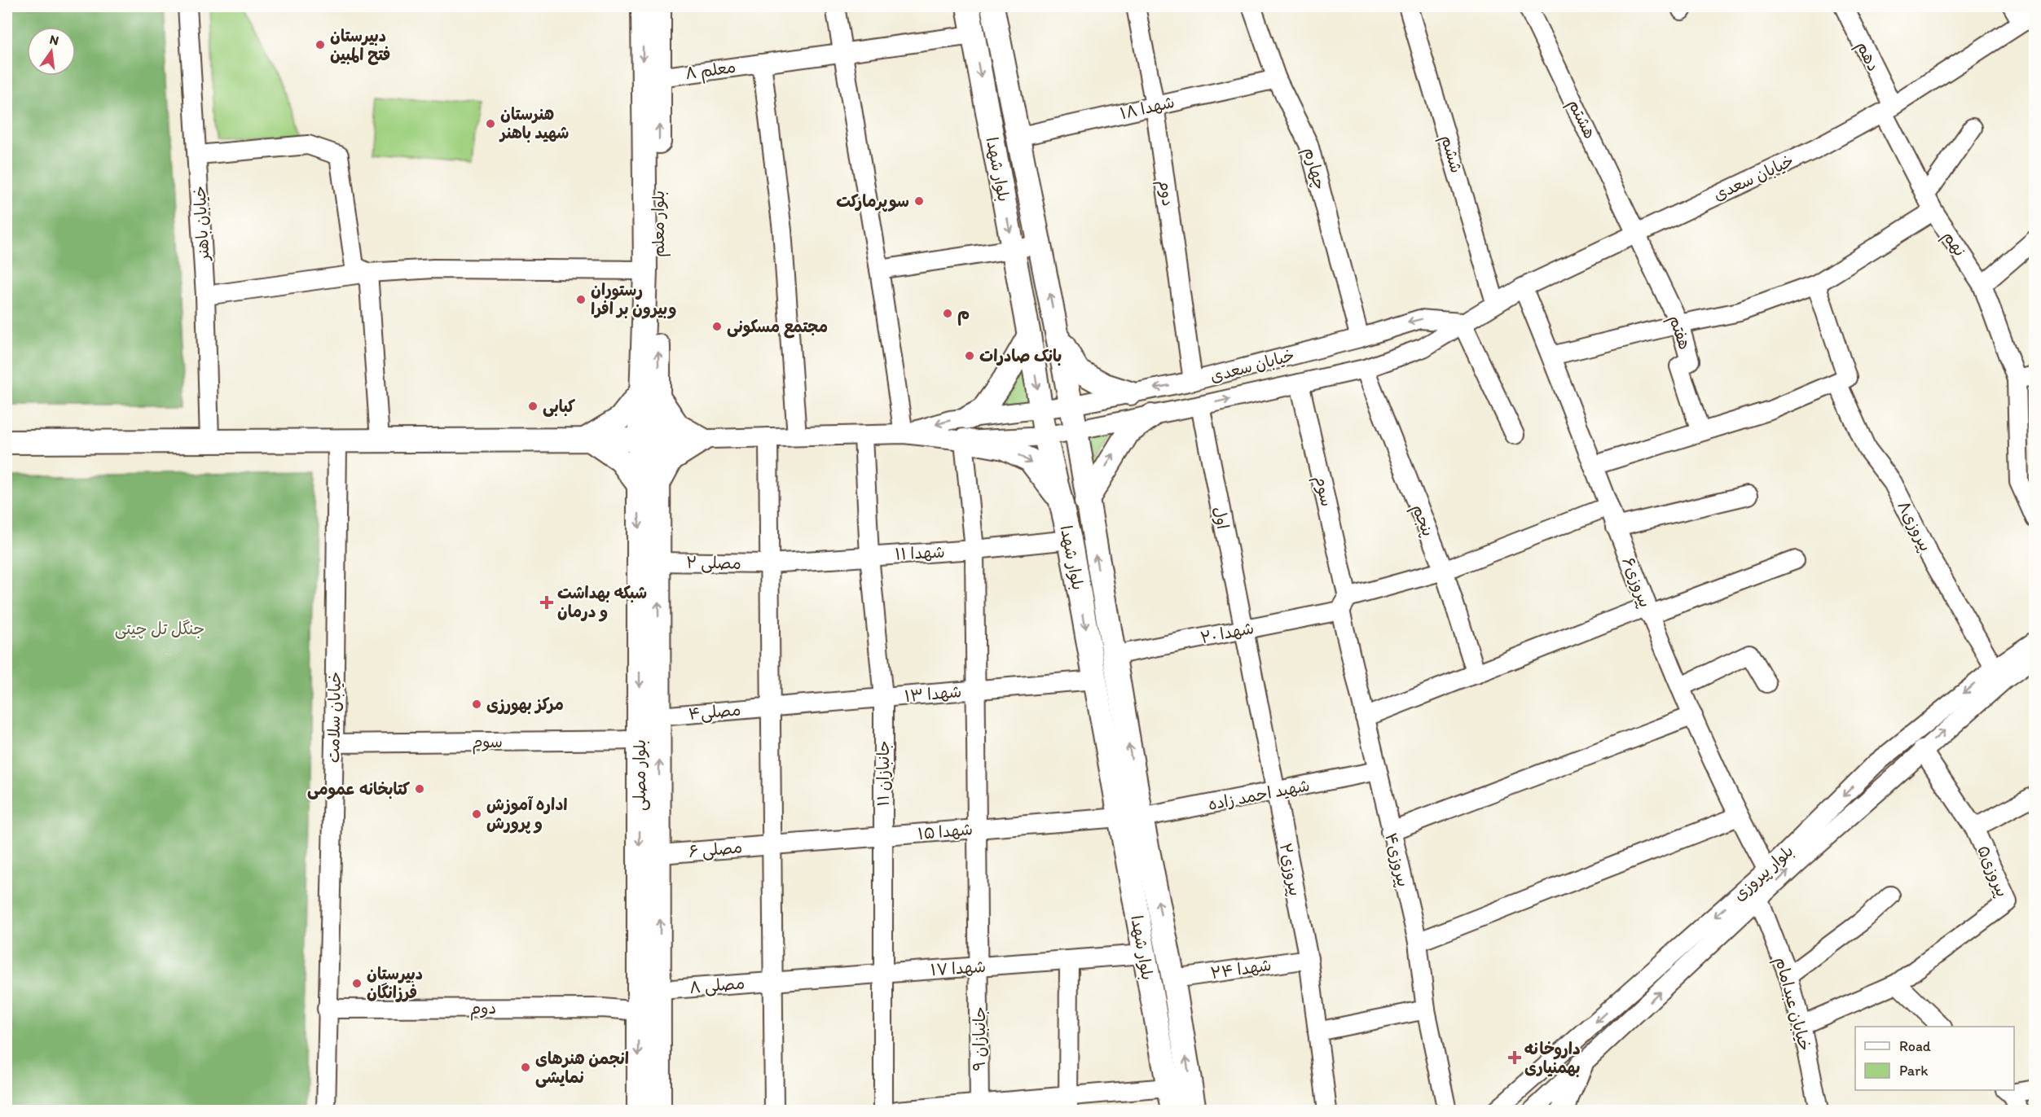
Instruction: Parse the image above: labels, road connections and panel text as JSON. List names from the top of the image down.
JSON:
{
  "streets": {
    "main road": ["بلوار شهدا", "بلوار معلم", "بلوار مصلی"],
    "street": [
      "دهم",
      "معلم ۸",
      "شهدا ۱۸",
      "هشتم",
      "ششم",
      "چهارم",
      "خیابان سعدی",
      "دوم",
      "خیابان باهنر",
      "نهم",
      "هفتم",
      "سوم",
      "اول",
      "پنجم",
      "پیروزی۸",
      "شهدا ۱۱",
      "مصلی ۲",
      "پیروزی۶",
      "شهدا ۲۰",
      "شهدا ۱۳",
      "مصلی۴",
      "خیابان سلامت",
      "جانبازان ۱۱",
      "شهید احمد زاده",
      "شهدا ۱۵",
      "مصلی ۶",
      "پیروزی۴",
      "پیروزی۲",
      "پیروزی۵",
      "بلوار پیروزی",
      "شهدا ۱۷",
      "شهدا ۲۴",
      "مصلی ۸",
      "خیابان عبدامام",
      "جانبازان ۹"
    ]
  },
  "crossings": [
    ["دهم", "خیابان سعدی"],
    ["دهم", "نهم"],
    ["معلم ۸", "بلوار شهدا"],
    ["معلم ۸", "بلوار معلم"],
    ["شهدا ۱۸", "چهارم"],
    ["شهدا ۱۸", "بلوار شهدا"],
    ["شهدا ۱۸", "دوم"],
    ["هشتم", "خیابان سعدی"],
    ["هشتم", "هفتم"],
    ["ششم", "خیابان سعدی"],
    ["چهارم", "خیابان سعدی"],
    ["بلوار شهدا", "خیابان سعدی"],
    ["بلوار شهدا", "شهدا ۱۱"],
    ["بلوار شهدا", "شهدا ۲۰"],
    ["بلوار شهدا", "شهدا ۱۳"],
    ["بلوار شهدا", "شهید احمد زاده"],
    ["بلوار شهدا", "شهدا ۱۵"],
    ["بلوار شهدا", "شهدا ۱۷"],
    ["بلوار شهدا", "شهدا ۲۴"],
    ["خیابان سعدی", "دوم"],
    ["خیابان سعدی", "نهم"],
    ["خیابان سعدی", "هفتم"],
    ["خیابان سعدی", "سوم"],
    ["خیابان سعدی", "اول"],
    ["خیابان سعدی", "پنجم"],
    ["خیابان سعدی", "پیروزی۶"],
    ["خیابان سعدی", "جانبازان ۹"],
    ["دوم", "خیابان سلامت"],
    ["دوم", "بلوار مصلی"],
    ["بلوار معلم", "بلوار مصلی"],
    ["سوم", "شهدا ۲۰"],
    ["سوم", "خیابان سلامت"],
    ["سوم", "بلوار مصلی"],
    ["سوم", "پیروزی۴"],
    ["اول", "شهدا ۲۰"],
    ["اول", "پیروزی۲"],
    ["پنجم", "شهدا ۲۰"],
    ["پیروزی۸", "بلوار پیروزی"],
    ["شهدا ۱۱", "مصلی ۲"],
    ["شهدا ۱۱", "جانبازان ۱۱"],
    ["شهدا ۱۱", "جانبازان ۹"],
    ["مصلی ۲", "بلوار مصلی"],
    ["پیروزی۶", "شهدا ۲۰"],
    ["پیروزی۶", "بلوار پیروزی"],
    ["شهدا ۲۰", "پیروزی۴"],
    ["شهدا ۲۰", "پیروزی۲"],
    ["شهدا ۱۳", "مصلی۴"],
    ["شهدا ۱۳", "جانبازان ۱۱"],
    ["شهدا ۱۳", "جانبازان ۹"],
    ["مصلی۴", "بلوار مصلی"],
    ["جانبازان ۱۱", "شهدا ۱۵"],
    ["جانبازان ۱۱", "شهدا ۱۷"],
    ["بلوار مصلی", "مصلی ۶"],
    ["بلوار مصلی", "مصلی ۸"],
    ["شهید احمد زاده", "شهدا ۱۵"],
    ["شهید احمد زاده", "پیروزی۴"],
    ["شهید احمد زاده", "پیروزی۲"],
    ["شهدا ۱۵", "مصلی ۶"],
    ["شهدا ۱۵", "جانبازان ۹"],
    ["پیروزی۲", "شهدا ۲۴"],
    ["پیروزی۵", "بلوار پیروزی"],
    ["بلوار پیروزی", "خیابان عبدامام"],
    ["شهدا ۱۷", "مصلی ۸"],
    ["شهدا ۱۷", "جانبازان ۹"]
  ],
  "parks": ["جنگل تل چیتی"],
  "places": {
    "other": [
      "دبیرستان فتح المبین",
      "هنرستان شهید باهنر",
      "سوپرمارکت",
      "رستوران وبیرون بر افرا",
      "م",
      "مجتمع مسکونی",
      "بانک صادرات",
      "کبابی",
      "مرکز بهورزی",
      "کتابخانه عمومی",
      "اداره آموزش و پرورش",
      "دبیرستان فرزانگان",
      "انجمن هنرهای نمایشی"
    ],
    "health": ["شبکه بهداشت و درمان", "داروخانه بهمنیاری"]
  },
  "legend": ["Road", "Park"],
  "north": "top"
}
